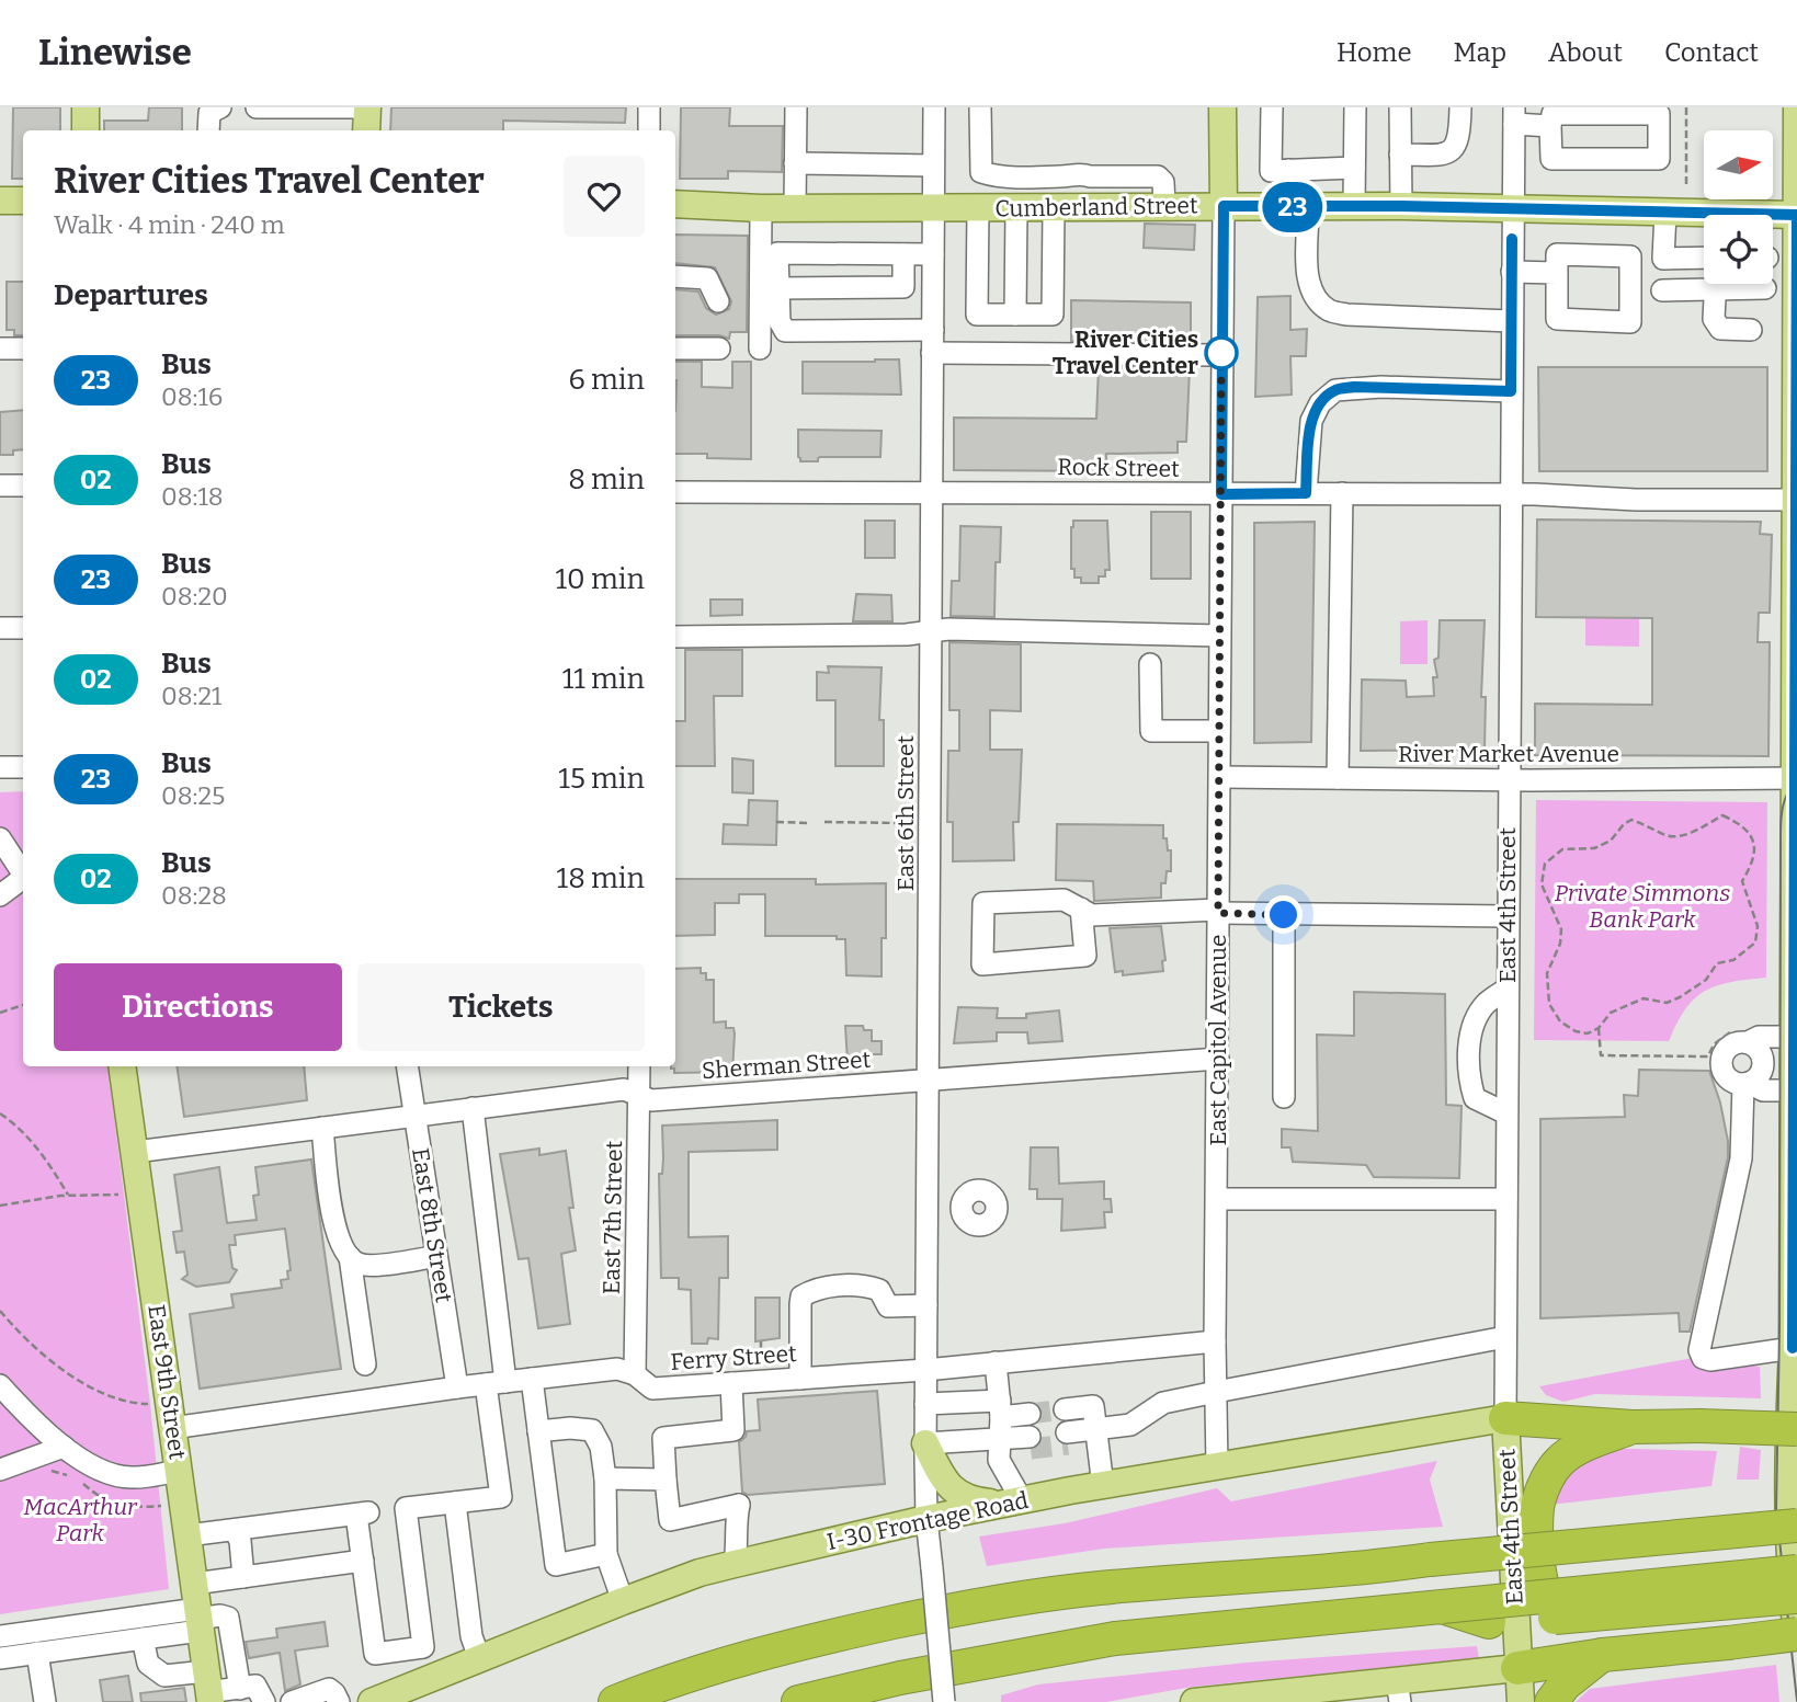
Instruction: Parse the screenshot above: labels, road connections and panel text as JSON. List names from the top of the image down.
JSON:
{
  "streets": {
    "main road": [
      "Cumberland Street",
      "East 4th Street",
      "East Capitol Avenue",
      "East 9th Street",
      "I-30 Frontage Road"
    ],
    "street": [
      "Rock Street",
      "River Market Avenue",
      "East 6th Street",
      "Sherman Street",
      "East 7th Street",
      "East 8th Street",
      "Ferry Street"
    ]
  },
  "crossings": [
    ["Cumberland Street", "East 6th Street"],
    ["Cumberland Street", "East 4th Street"],
    ["Cumberland Street", "East Capitol Avenue"],
    ["Rock Street", "East 6th Street"],
    ["Rock Street", "East 4th Street"],
    ["Rock Street", "East Capitol Avenue"],
    ["River Market Avenue", "East 4th Street"],
    ["River Market Avenue", "East Capitol Avenue"],
    ["East 6th Street", "Sherman Street"],
    ["East 6th Street", "Ferry Street"],
    ["East 6th Street", "I-30 Frontage Road"],
    ["East 4th Street", "I-30 Frontage Road"],
    ["East Capitol Avenue", "Sherman Street"],
    ["East Capitol Avenue", "Ferry Street"],
    ["East Capitol Avenue", "I-30 Frontage Road"],
    ["Sherman Street", "East 7th Street"],
    ["Sherman Street", "East 8th Street"],
    ["Sherman Street", "East 9th Street"],
    ["East 7th Street", "Ferry Street"],
    ["East 8th Street", "Ferry Street"],
    ["Ferry Street", "East 9th Street"]
  ],
  "parks": ["Private Simmons Bank Park", "MacArthur Park"],
  "places": ["River Cities Travel Center"],
  "lines": ["bus line 23"],
  "north": "right",
  "page": {
    "header": "Linewise",
    "nav": [
      "Home",
      "Map",
      "About",
      "Contact"
    ],
    "on_map": "23",
    "heading": [
      ["River Cities Travel Center", "Walk · 4 min · 240 m"],
      "Departures"
    ],
    "list": [
      {
        "mark": "23",
        "name": "Bus",
        "note": "08:16",
        "value": "6 min"
      },
      {
        "mark": "02",
        "name": "Bus",
        "note": "08:18",
        "value": "8 min"
      },
      {
        "mark": "23",
        "name": "Bus",
        "note": "08:20",
        "value": "10 min"
      },
      {
        "mark": "02",
        "name": "Bus",
        "note": "08:21",
        "value": "11 min"
      },
      {
        "mark": "23",
        "name": "Bus",
        "note": "08:25",
        "value": "15 min"
      },
      {
        "mark": "02",
        "name": "Bus",
        "note": "08:28",
        "value": "18 min"
      }
    ],
    "buttons": ["Directions", "Tickets"]
  }
}
